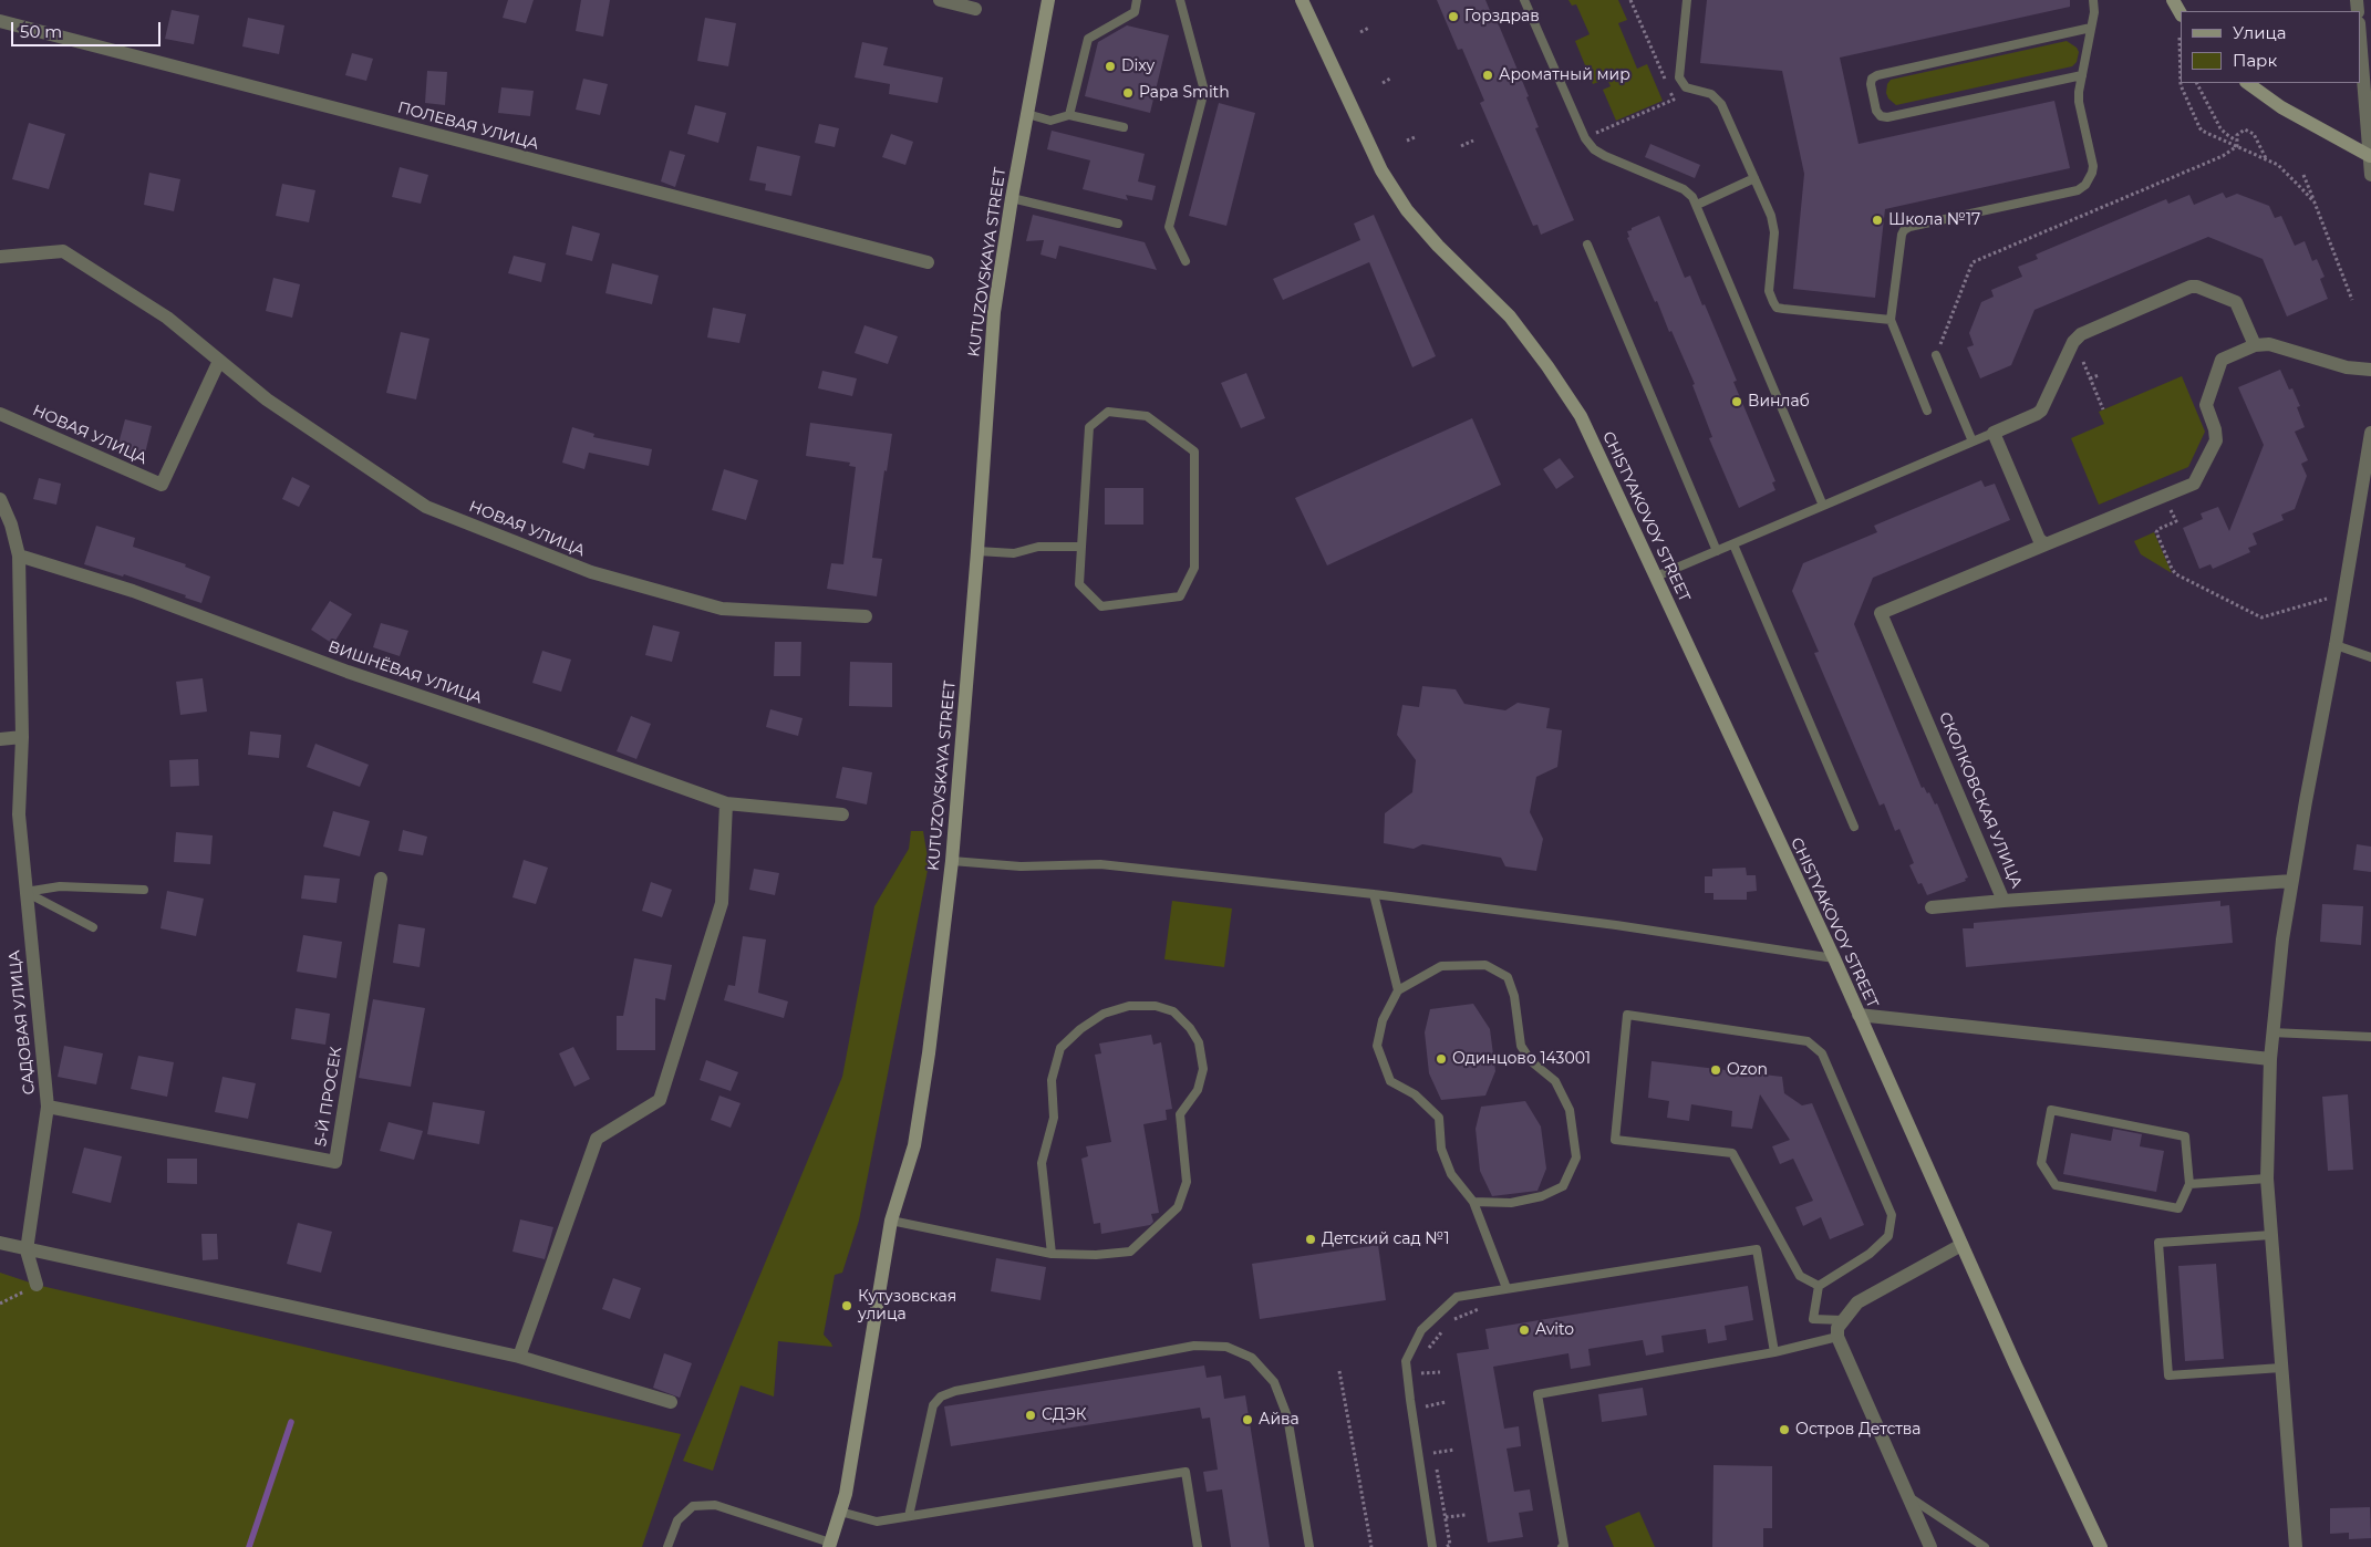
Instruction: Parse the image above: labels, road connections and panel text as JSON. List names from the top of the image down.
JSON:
{
  "streets": {
    "street": [
      "ПОЛЕВАЯ УЛИЦА",
      "KUTUZOVSKAYA STREET",
      "НОВАЯ УЛИЦА",
      "CHISTYAKOVOY STREET",
      "ВИШНЁВАЯ УЛИЦА",
      "СКОЛКОВСКАЯ УЛИЦА",
      "САДОВАЯ УЛИЦА",
      "5-Й ПРОСЕК"
    ]
  },
  "crossings": [
    ["ВИШНЁВАЯ УЛИЦА", "САДОВАЯ УЛИЦА"],
    ["САДОВАЯ УЛИЦА", "5-Й ПРОСЕК"]
  ],
  "places": [
    "Горздрав",
    "Dixy",
    "Ароматный мир",
    "Papa Smith",
    "Школа №17",
    "Винлаб",
    "Одинцово 143001",
    "Ozon",
    "Детский сад №1",
    "Кутузовская улица",
    "Avito",
    "СДЭК",
    "Айва",
    "Остров Детства"
  ],
  "legend": ["Улица", "Парк"],
  "scale_bar": "50 m"
}
